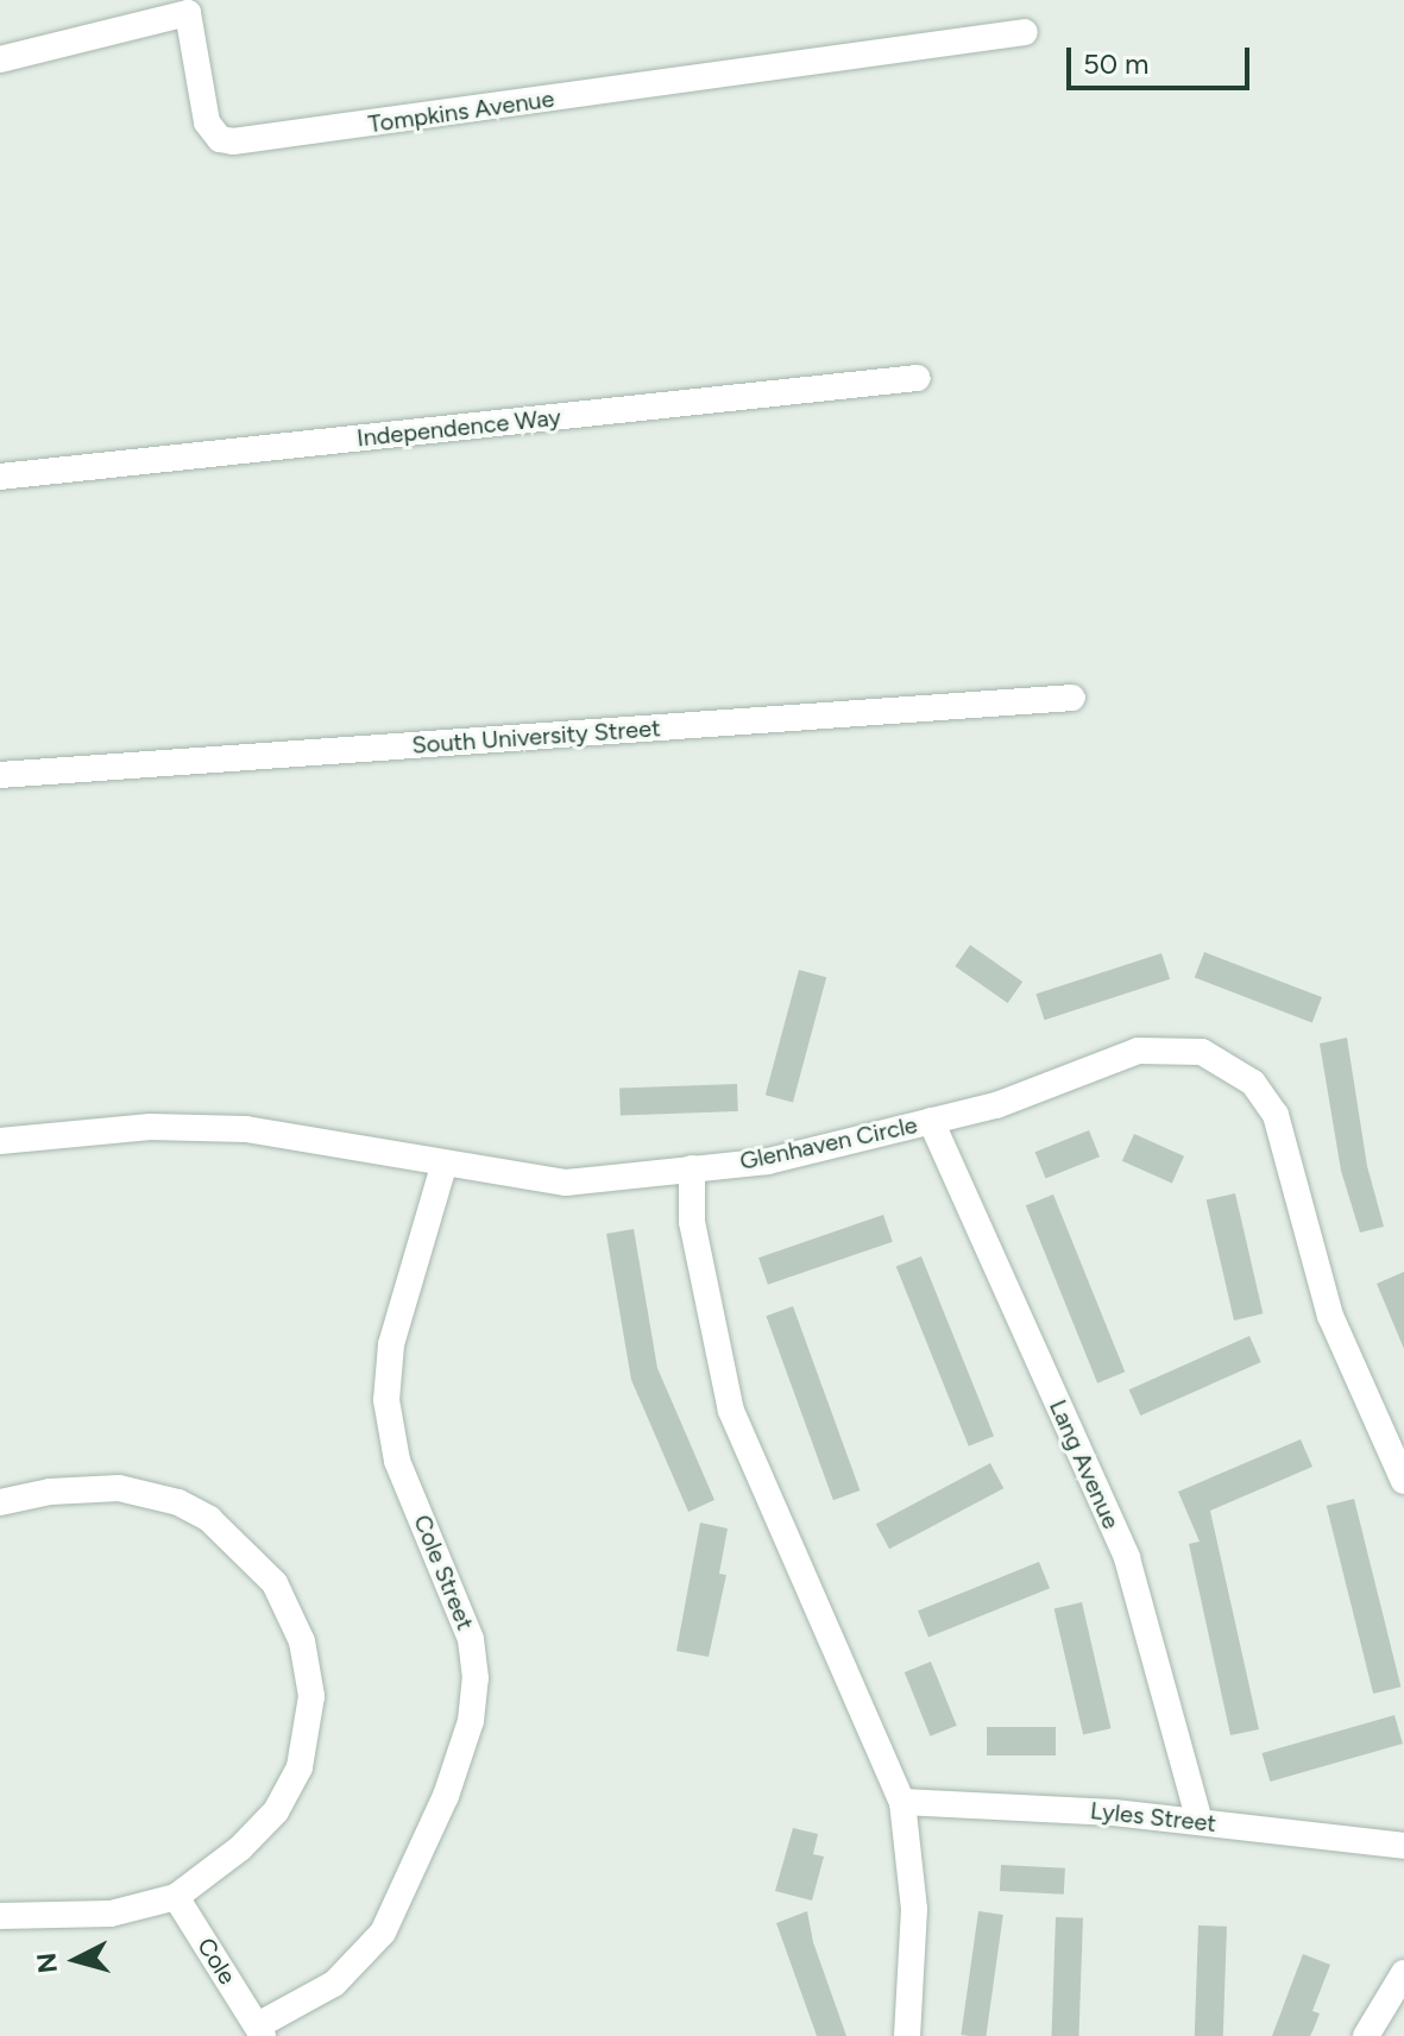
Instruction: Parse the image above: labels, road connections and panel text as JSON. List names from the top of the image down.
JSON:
{
  "streets": {
    "street": [
      "Tompkins Avenue",
      "Independence Way",
      "South University Street",
      "Glenhaven Circle",
      "Lang Avenue",
      "Cole Street",
      "Lyles Street",
      "Cole"
    ]
  },
  "crossings": [
    ["Glenhaven Circle", "Lang Avenue"],
    ["Glenhaven Circle", "Cole Street"],
    ["Lang Avenue", "Lyles Street"],
    ["Cole Street", "Cole"]
  ],
  "scale_bar": "50 m",
  "north": "left"
}
